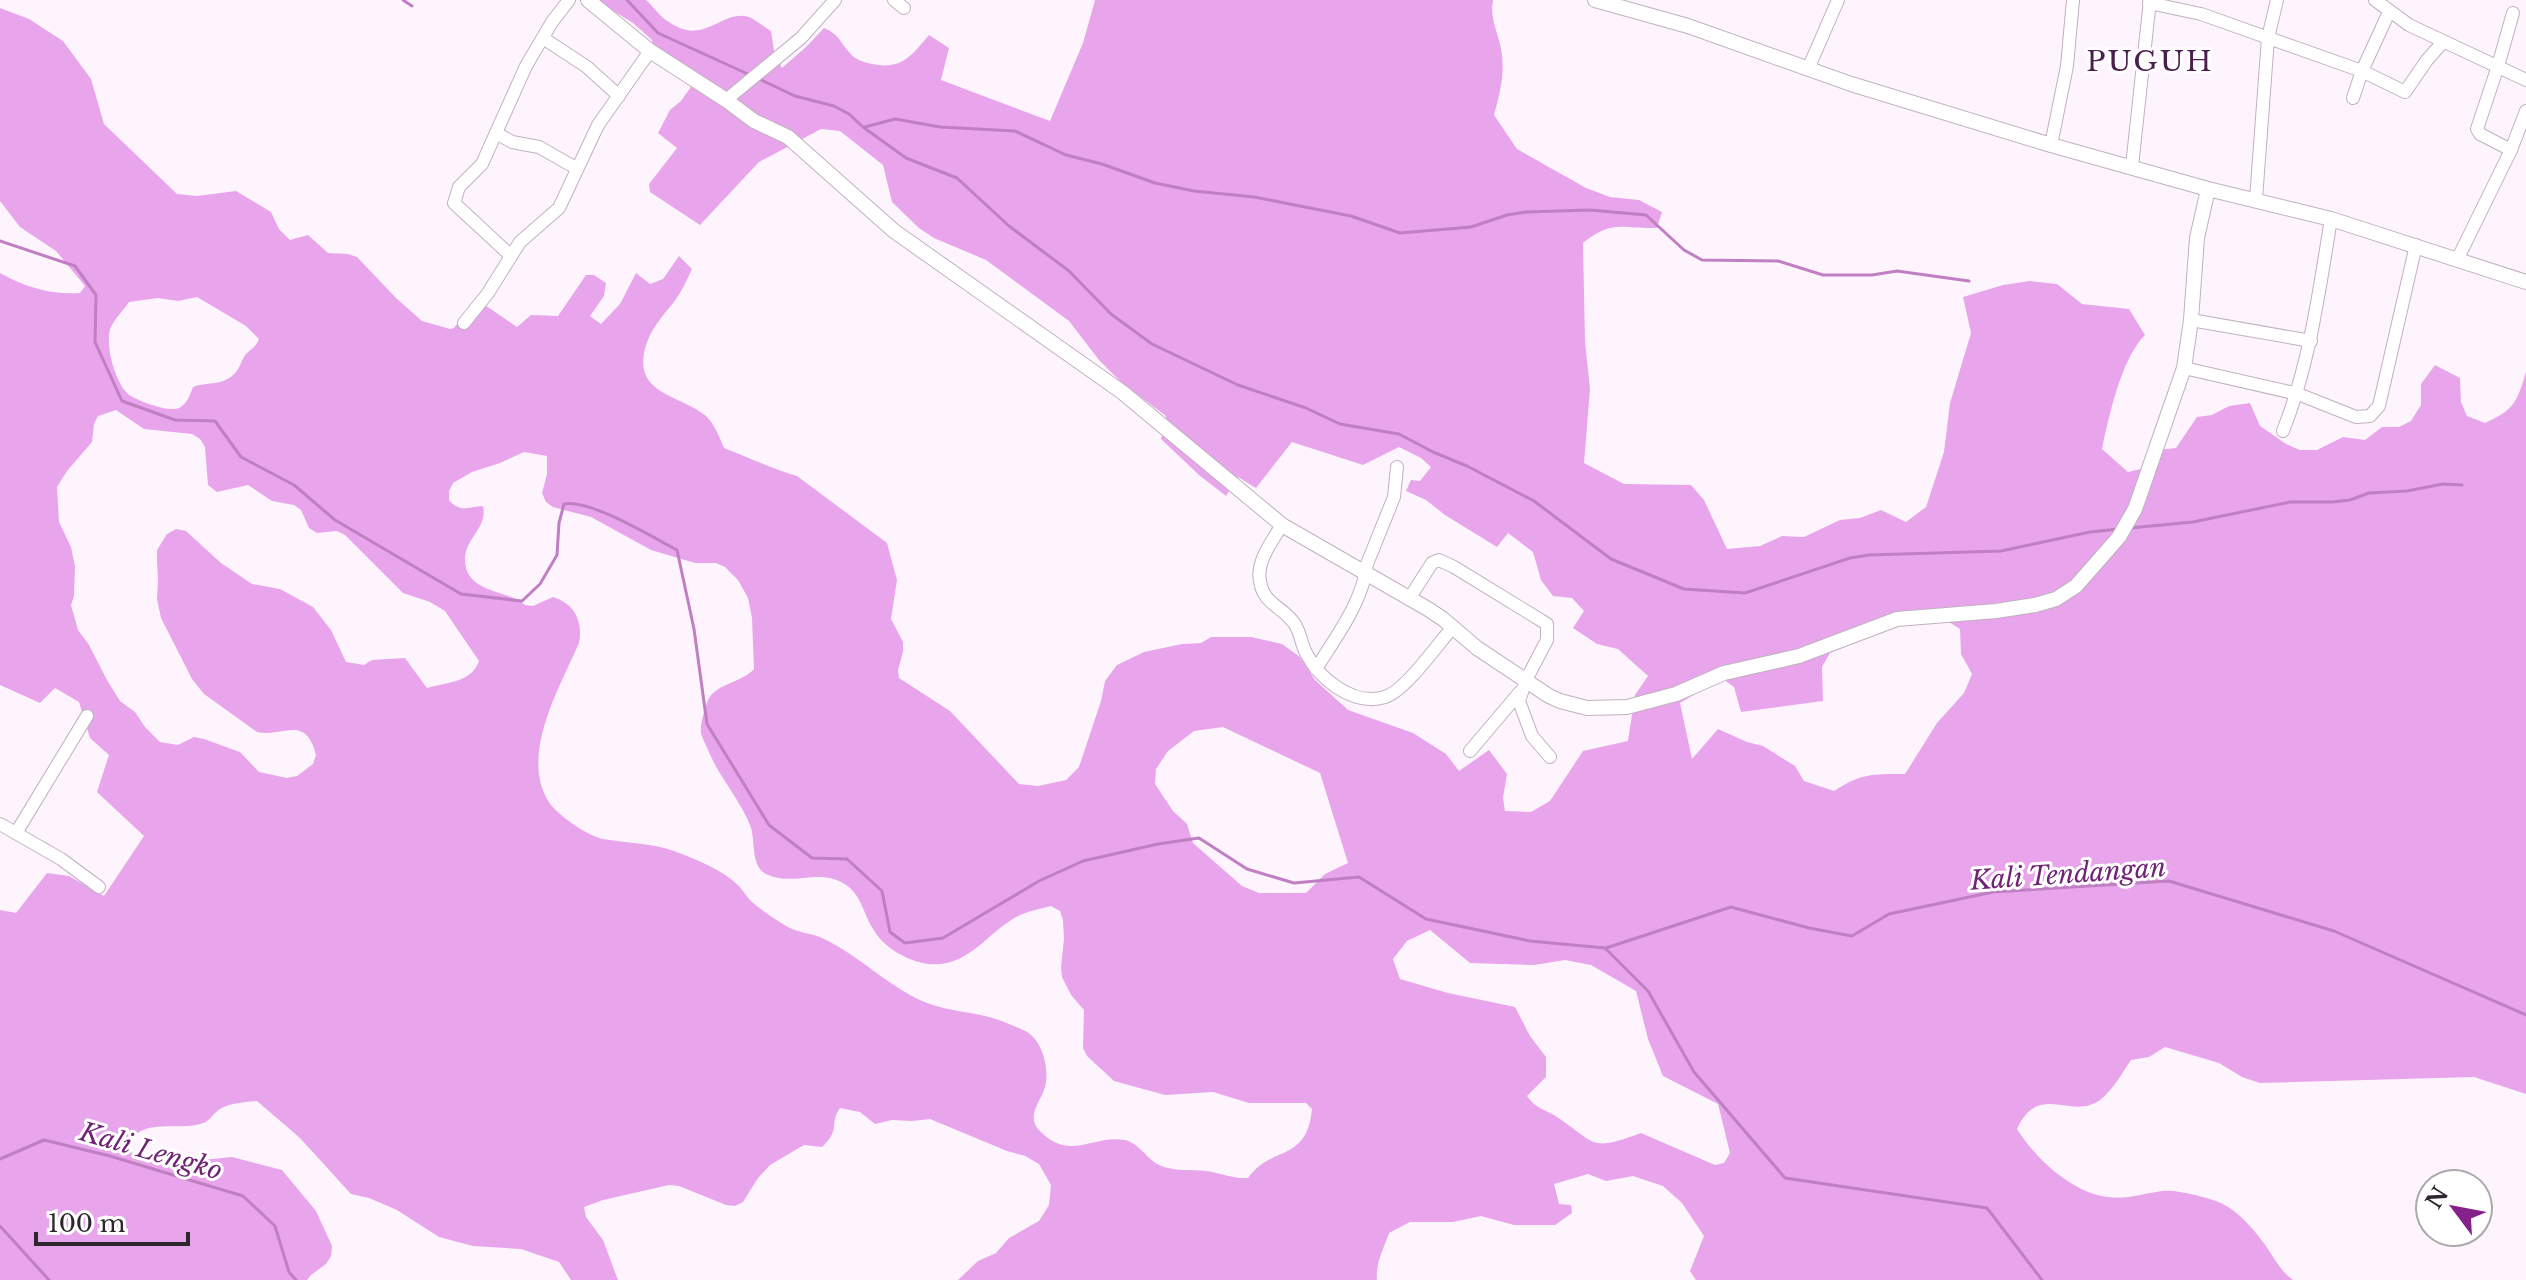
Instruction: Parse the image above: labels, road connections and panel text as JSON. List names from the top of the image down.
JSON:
{
  "districts": ["PUGUH"],
  "water": ["Kali Tendangan", "Kali Lengko"],
  "scale_bar": "100 m",
  "north": "top left"
}
